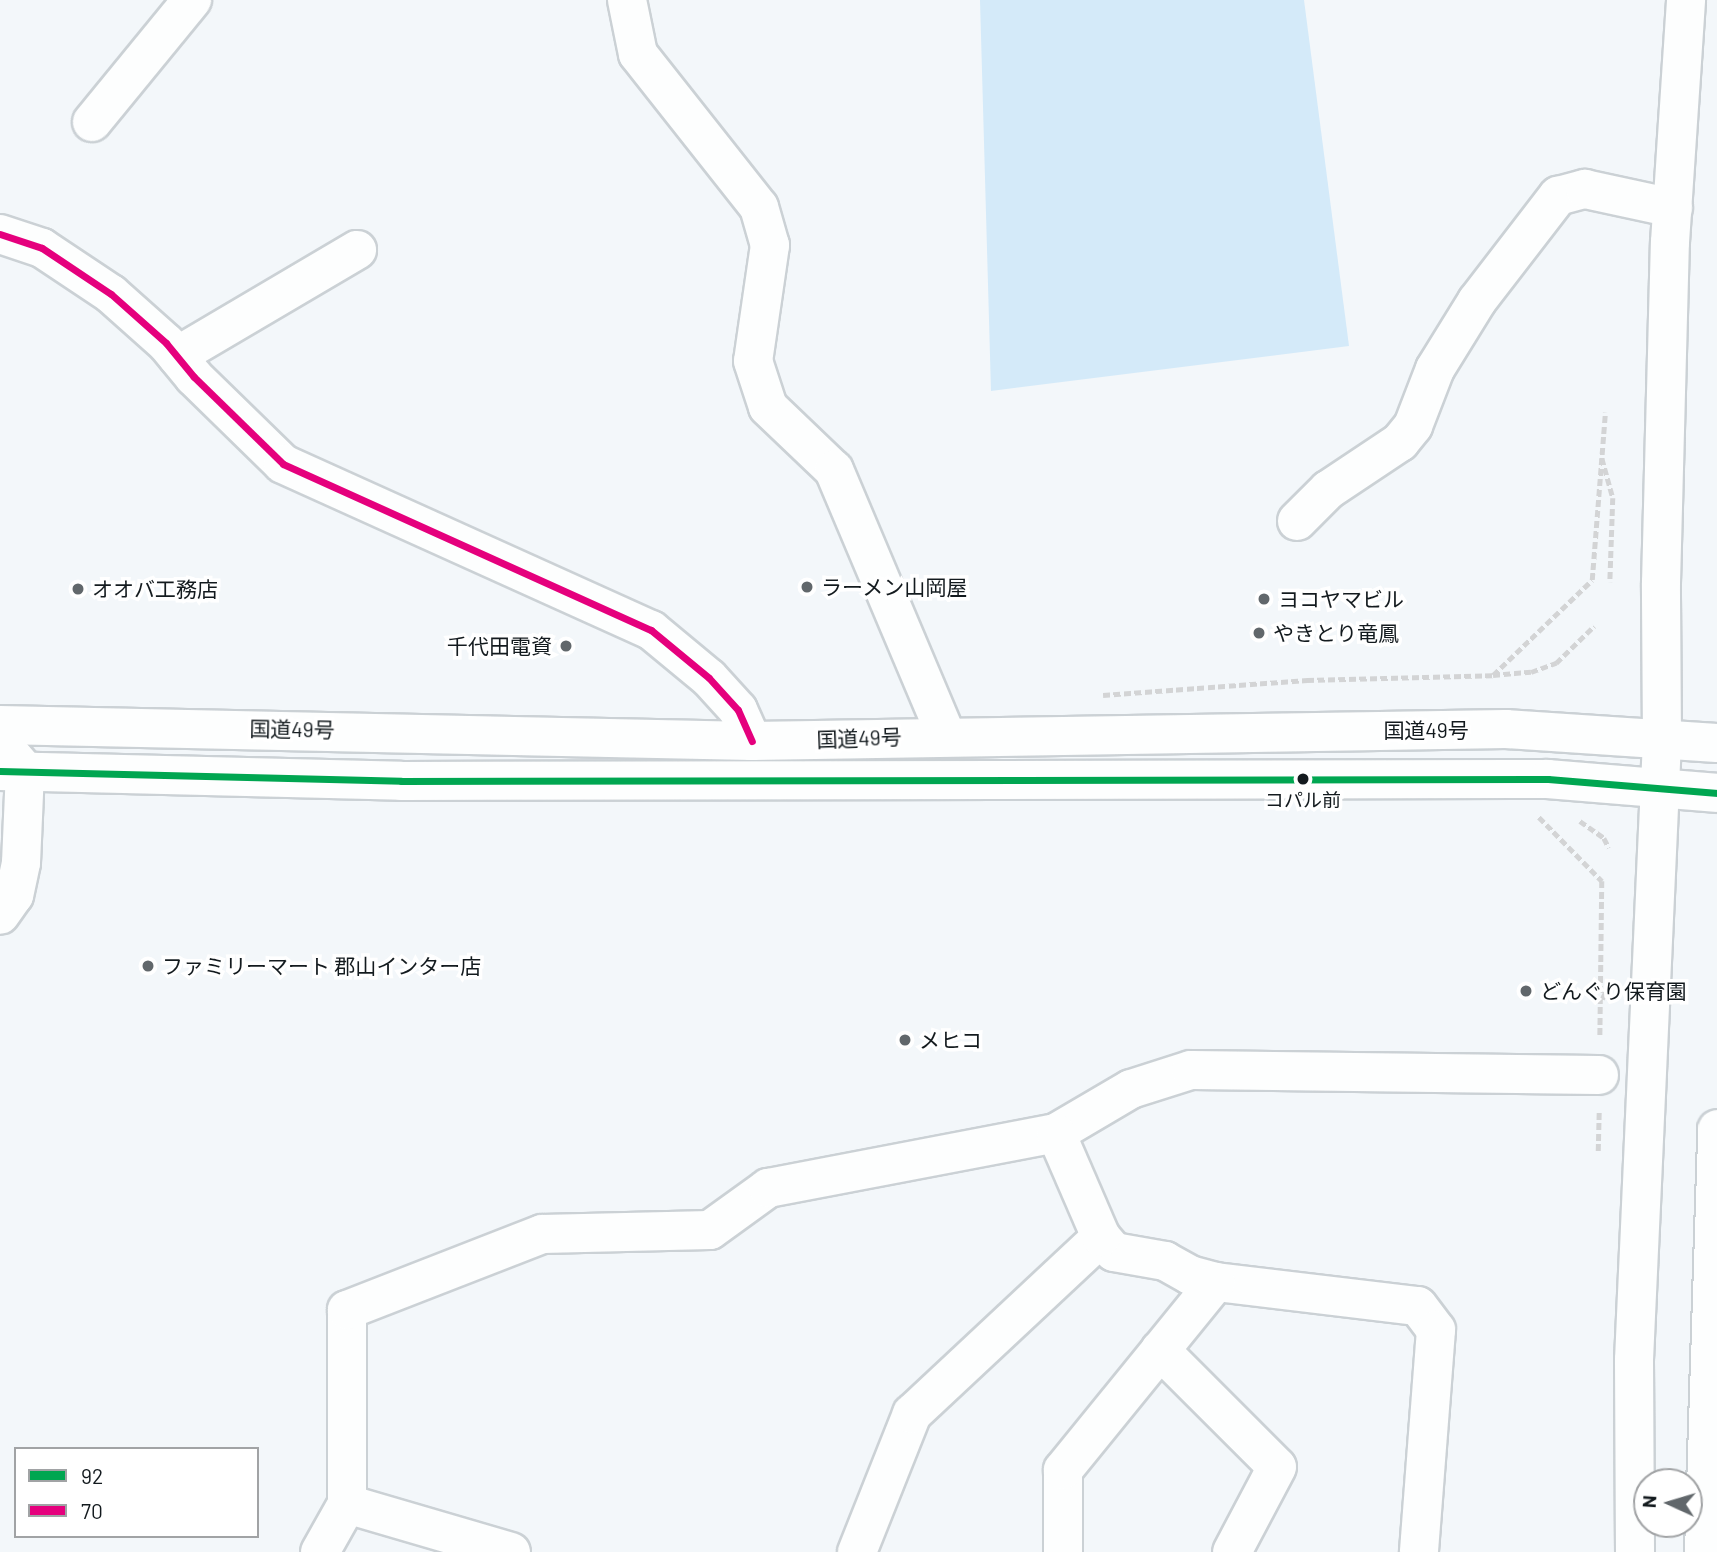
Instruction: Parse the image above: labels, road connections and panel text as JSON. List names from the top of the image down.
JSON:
{
  "streets": {
    "main road": ["国道49号"]
  },
  "places": [
    "ラーメン山岡屋",
    "オオバ工務店",
    "ヨコヤマビル",
    "やきとり竜鳳",
    "千代田電資",
    "コパル前",
    "ファミリーマート 郡山インター店",
    "どんぐり保育園",
    "メヒコ"
  ],
  "lines": ["transit line 70", "transit line 92"],
  "legend": ["92", "70"],
  "north": "left"
}
